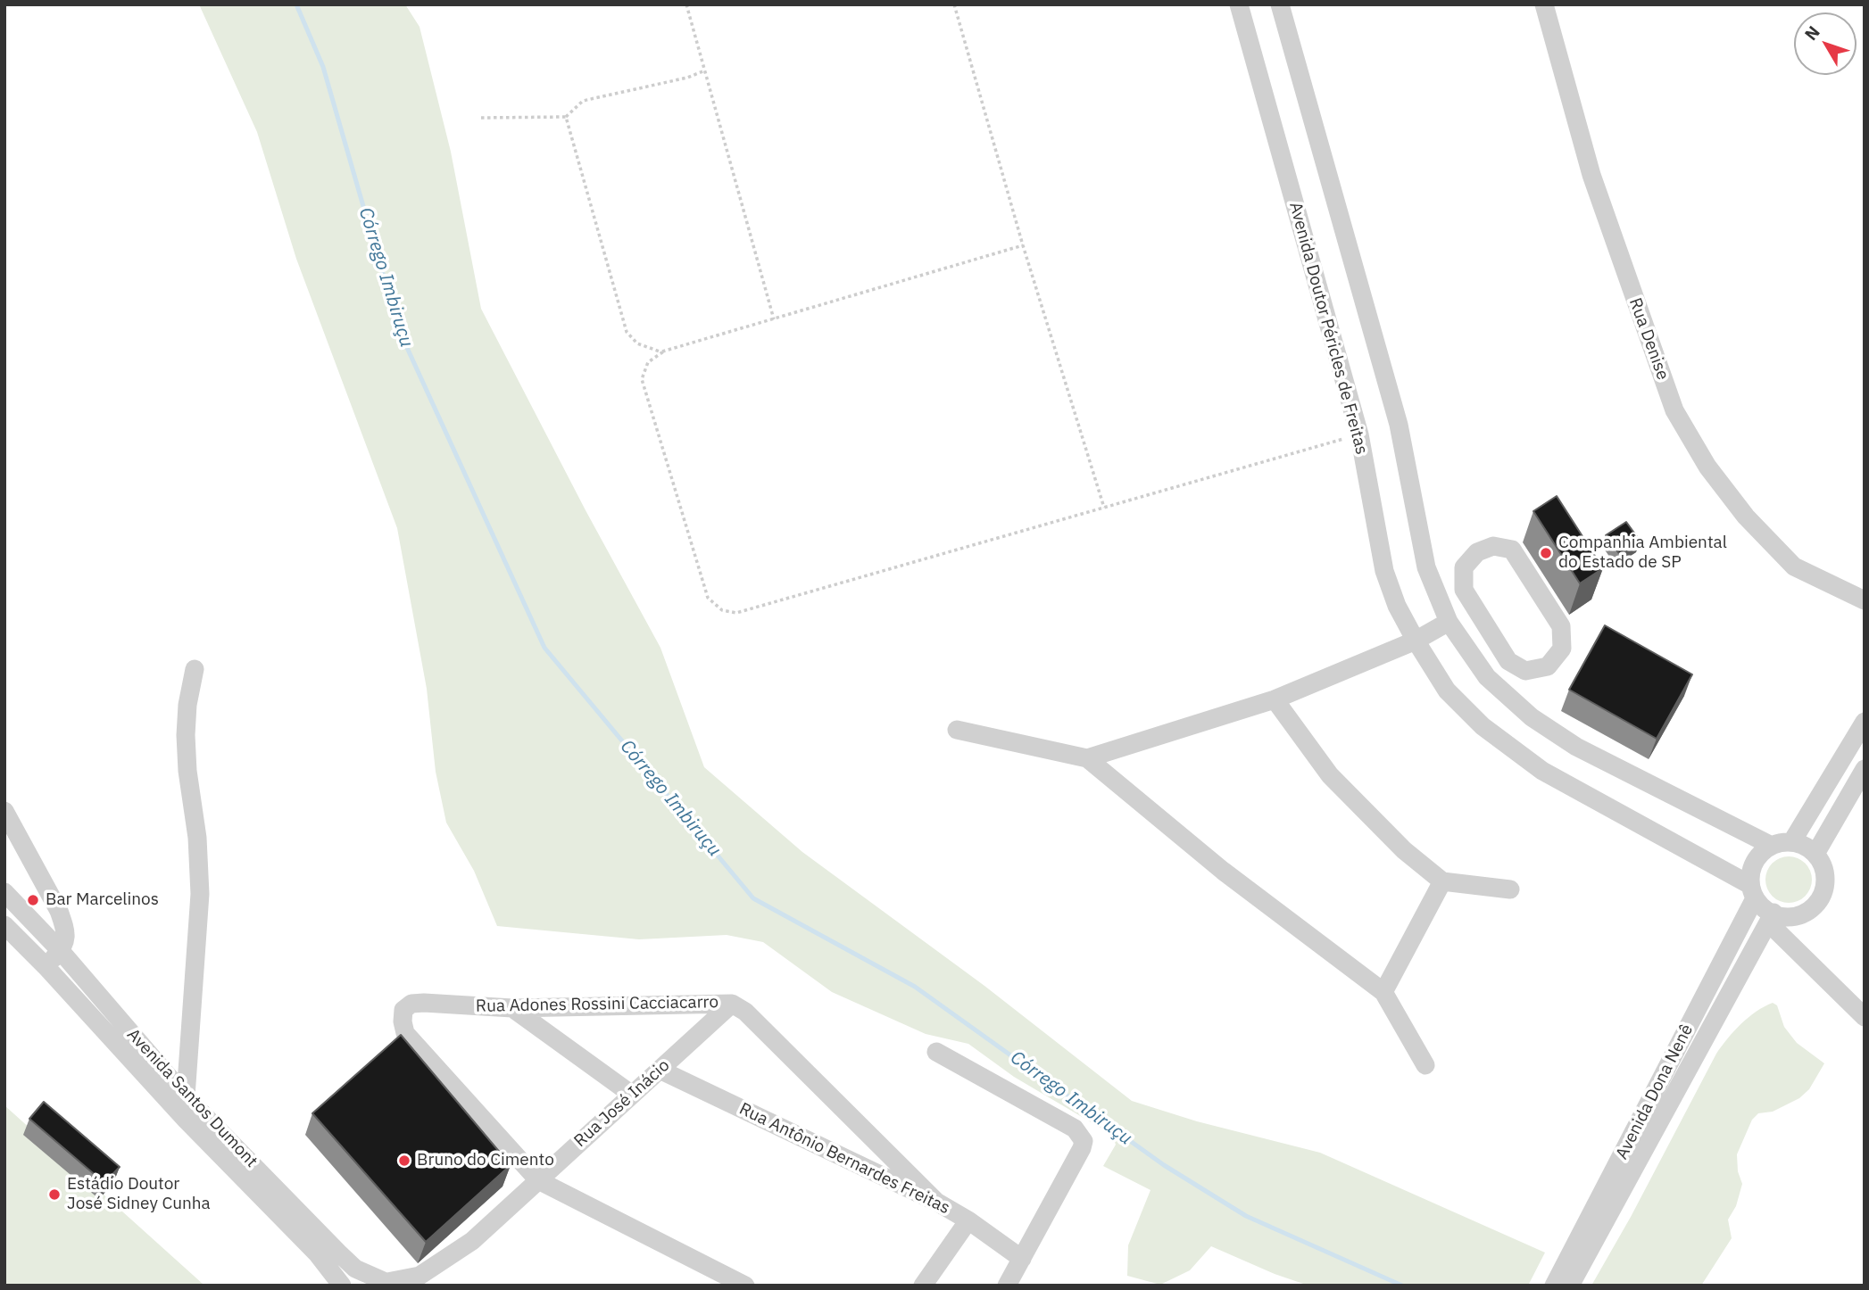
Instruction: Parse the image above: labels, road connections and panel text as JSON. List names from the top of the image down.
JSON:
{
  "streets": {
    "street": [
      "Avenida Doutor Péricles de Freitas",
      "Rua Denise",
      "Rua Adones Rossini Cacciacarro",
      "Avenida Dona Nenê",
      "Avenida Santos Dumont",
      "Rua José Inácio",
      "Rua Antônio Bernardes Freitas"
    ]
  },
  "crossings": [
    ["Avenida Doutor Péricles de Freitas", "Avenida Dona Nenê"],
    ["Rua Adones Rossini Cacciacarro", "Rua José Inácio"],
    ["Rua Adones Rossini Cacciacarro", "Rua Antônio Bernardes Freitas"],
    ["Avenida Santos Dumont", "Rua José Inácio"],
    ["Rua José Inácio", "Rua Antônio Bernardes Freitas"]
  ],
  "water": ["Córrego Imbiruçu"],
  "places": [
    "Companhia Ambiental do Estado de SP",
    "Bar Marcelinos",
    "Bruno do Cimento",
    "Estádio Doutor José Sidney Cunha"
  ],
  "north": "top left"
}
